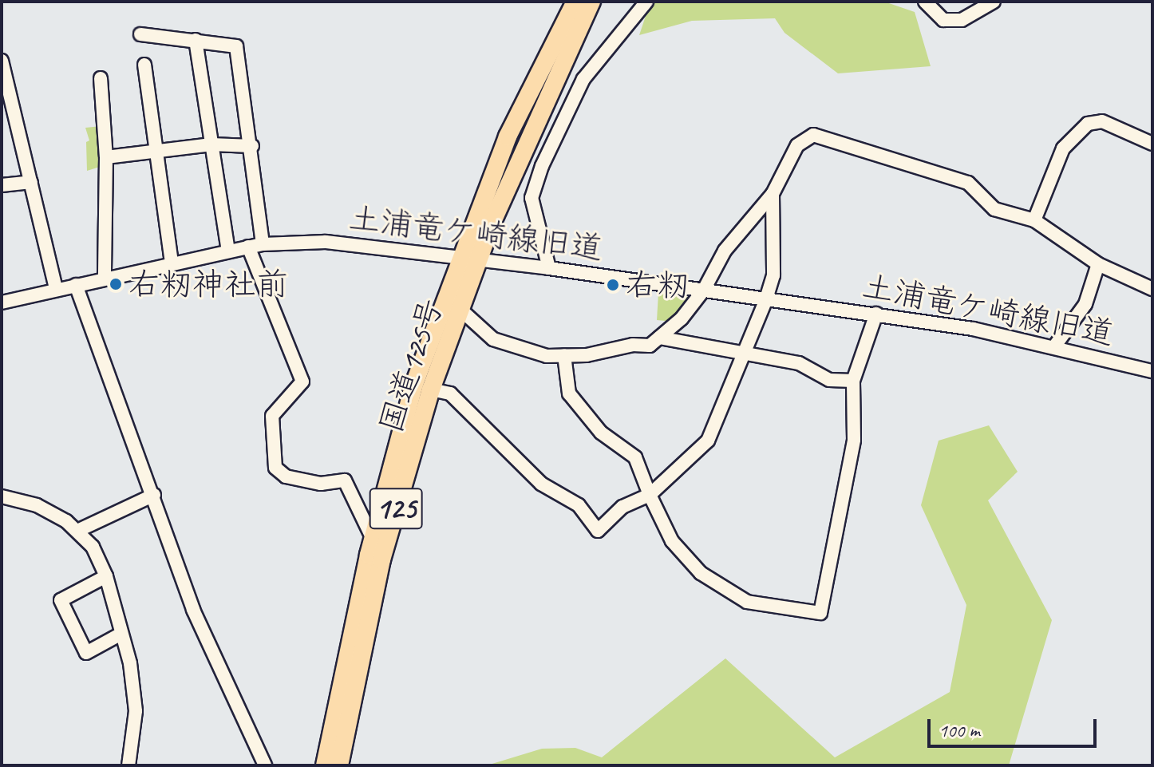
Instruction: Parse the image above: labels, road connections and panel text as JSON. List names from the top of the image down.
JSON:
{
  "streets": {
    "highway": ["国道125号", "125"],
    "street": ["土浦竜ケ崎線旧道"]
  },
  "crossings": [
    ["土浦竜ケ崎線旧道", "国道125号"]
  ],
  "places": ["右籾神社前", "右籾"],
  "scale_bar": "100 m"
}
